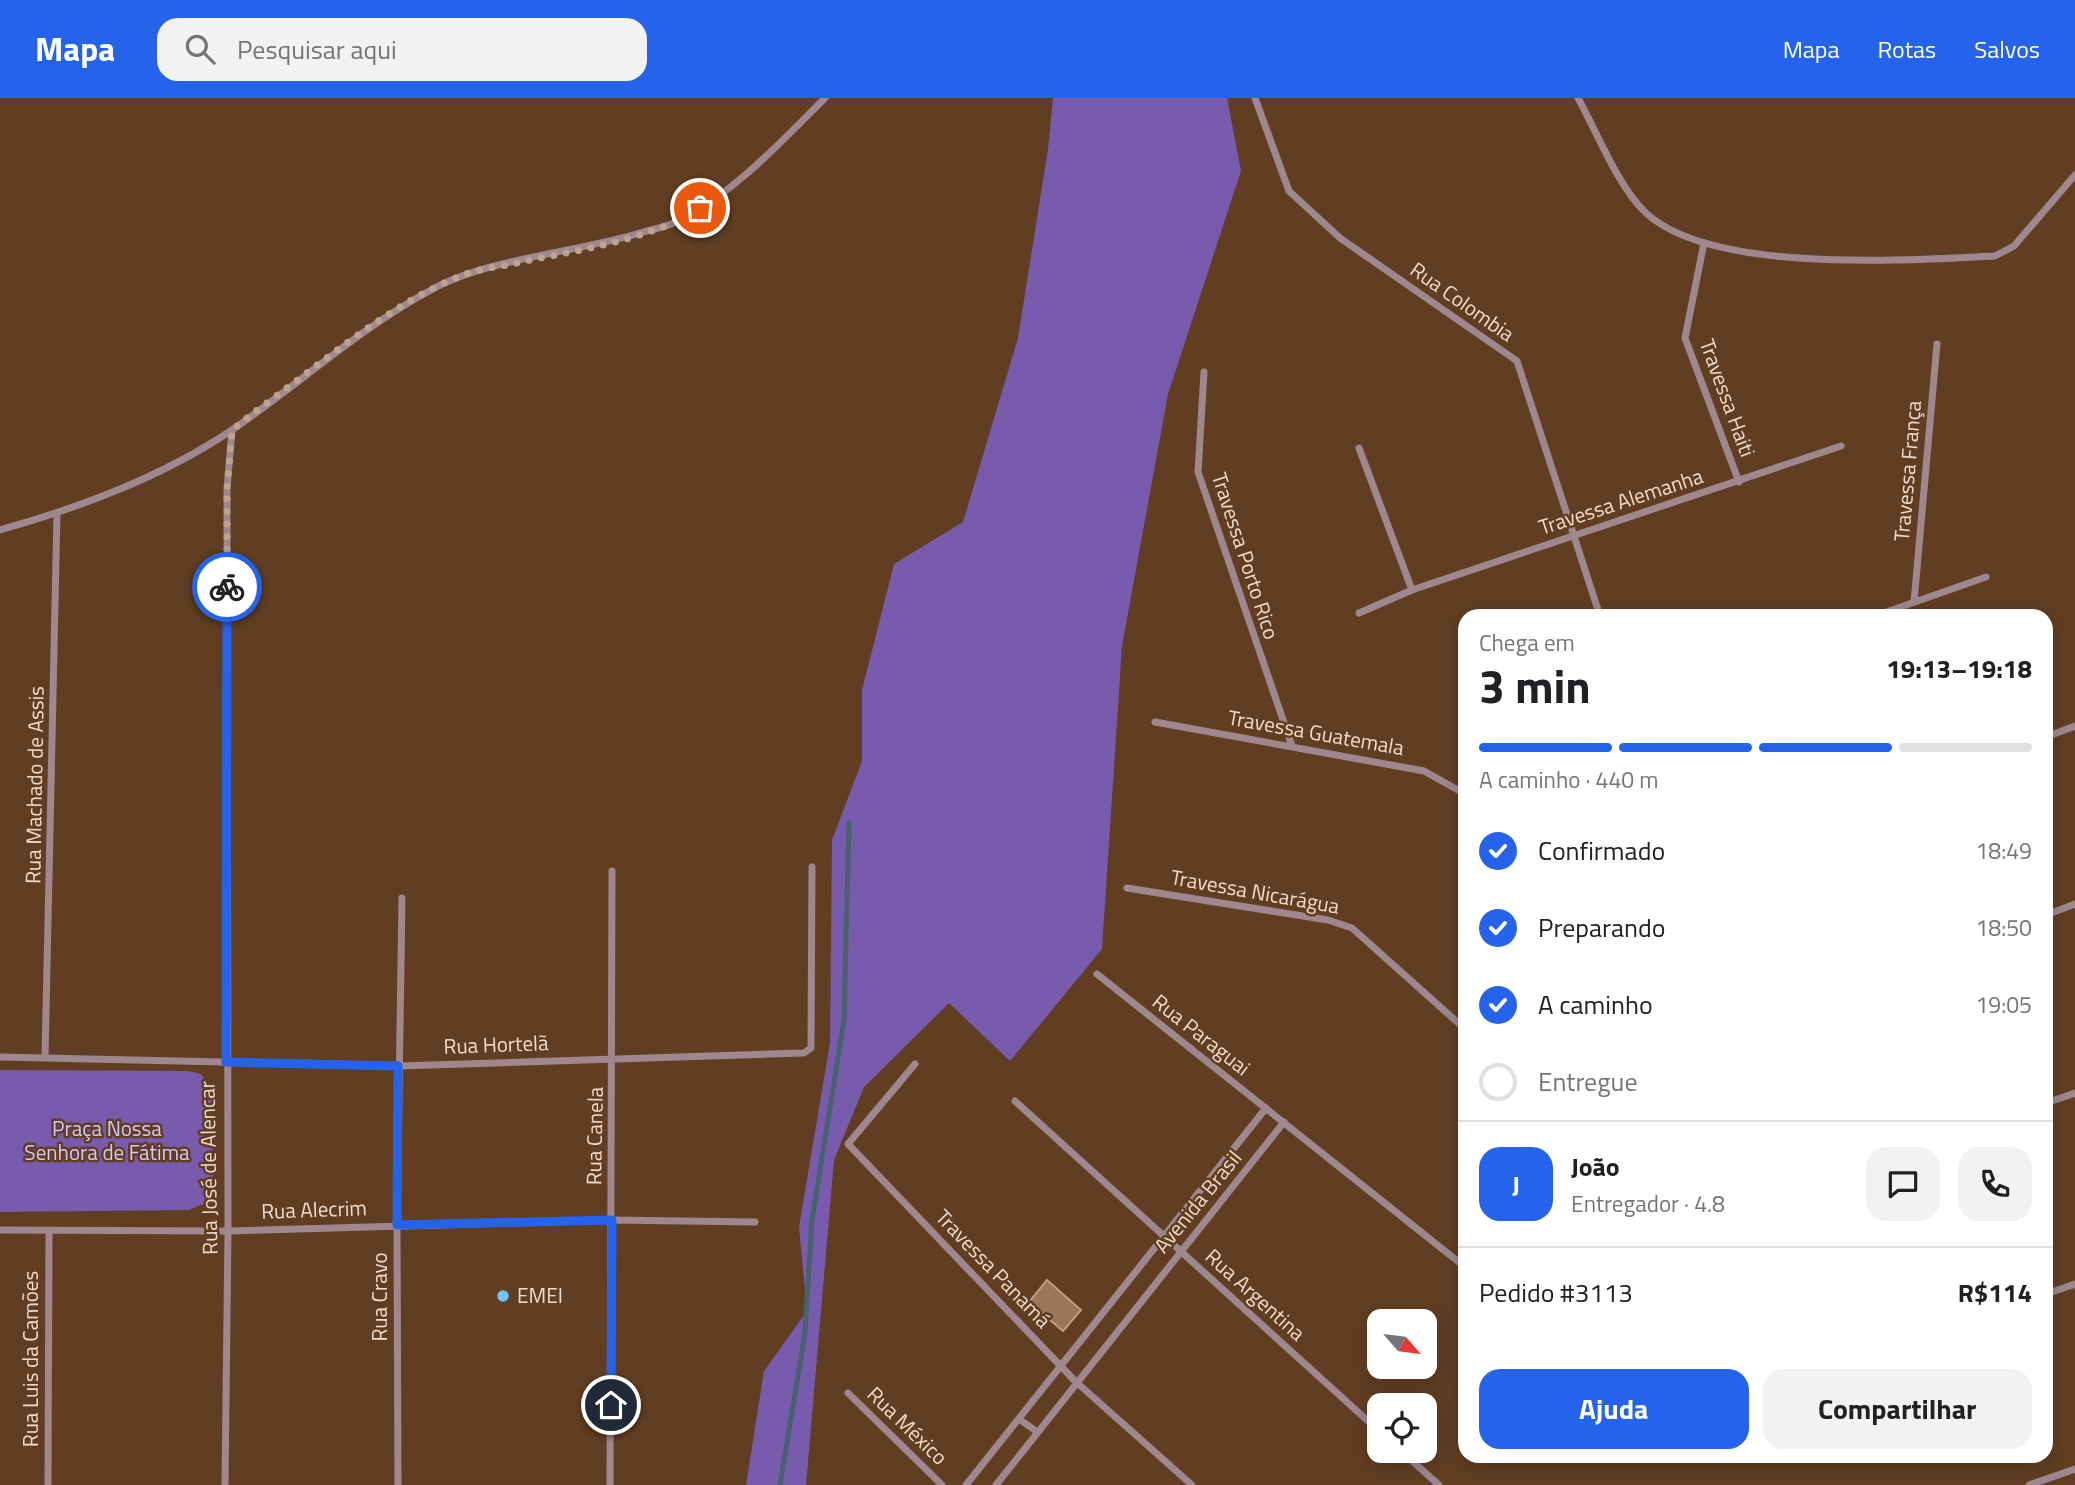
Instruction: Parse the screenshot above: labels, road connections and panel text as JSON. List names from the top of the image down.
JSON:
{
  "streets": {
    "street": [
      "Rua Colombia",
      "Travessa Haiti",
      "Travessa França",
      "Travessa Alemanha",
      "Travessa Porto Rico",
      "Travessa Guatemala",
      "Rua Machado de Assis",
      "Travessa Nicarágua",
      "Rua Paraguai",
      "Rua Hortelã",
      "Rua Canela",
      "Rua José de Alencar",
      "Avenida Brasil",
      "Rua Alecrim",
      "Travessa Panamá",
      "Rua Argentina",
      "Rua Cravo",
      "Rua Luis da Camões",
      "Rua México"
    ]
  },
  "crossings": [
    ["Rua Colombia", "Travessa Alemanha"],
    ["Travessa Haiti", "Travessa Alemanha"],
    ["Travessa Porto Rico", "Travessa Guatemala"],
    ["Rua Machado de Assis", "Rua Hortelã"],
    ["Rua Paraguai", "Avenida Brasil"],
    ["Rua Hortelã", "Rua Canela"],
    ["Rua Hortelã", "Rua José de Alencar"],
    ["Rua Hortelã", "Rua Cravo"],
    ["Rua Canela", "Rua Alecrim"],
    ["Rua José de Alencar", "Rua Alecrim"],
    ["Avenida Brasil", "Travessa Panamá"],
    ["Avenida Brasil", "Rua Argentina"],
    ["Rua Alecrim", "Rua Cravo"],
    ["Rua Alecrim", "Rua Luis da Camões"]
  ],
  "parks": ["Praça Nossa Senhora de Fátima"],
  "places": ["EMEI"],
  "north": "bottom right",
  "page": {
    "header": "Mapa",
    "search": "Pesquisar aqui",
    "nav": ["Mapa", "Rotas", "Salvos"],
    "heading": ["3 min", "Chega em", "19:13–19:18"],
    "panel": [
      "João",
      "Entregador · 4.8",
      "Pedido #3113",
      "R$114"
    ],
    "bar": "A caminho · 440 m",
    "list": [
      ["Confirmado", "18:49"],
      ["Preparando", "18:50"],
      ["A caminho", "19:05"],
      "Entregue"
    ],
    "round": "J",
    "buttons": ["Ajuda", "Compartilhar"]
  }
}
